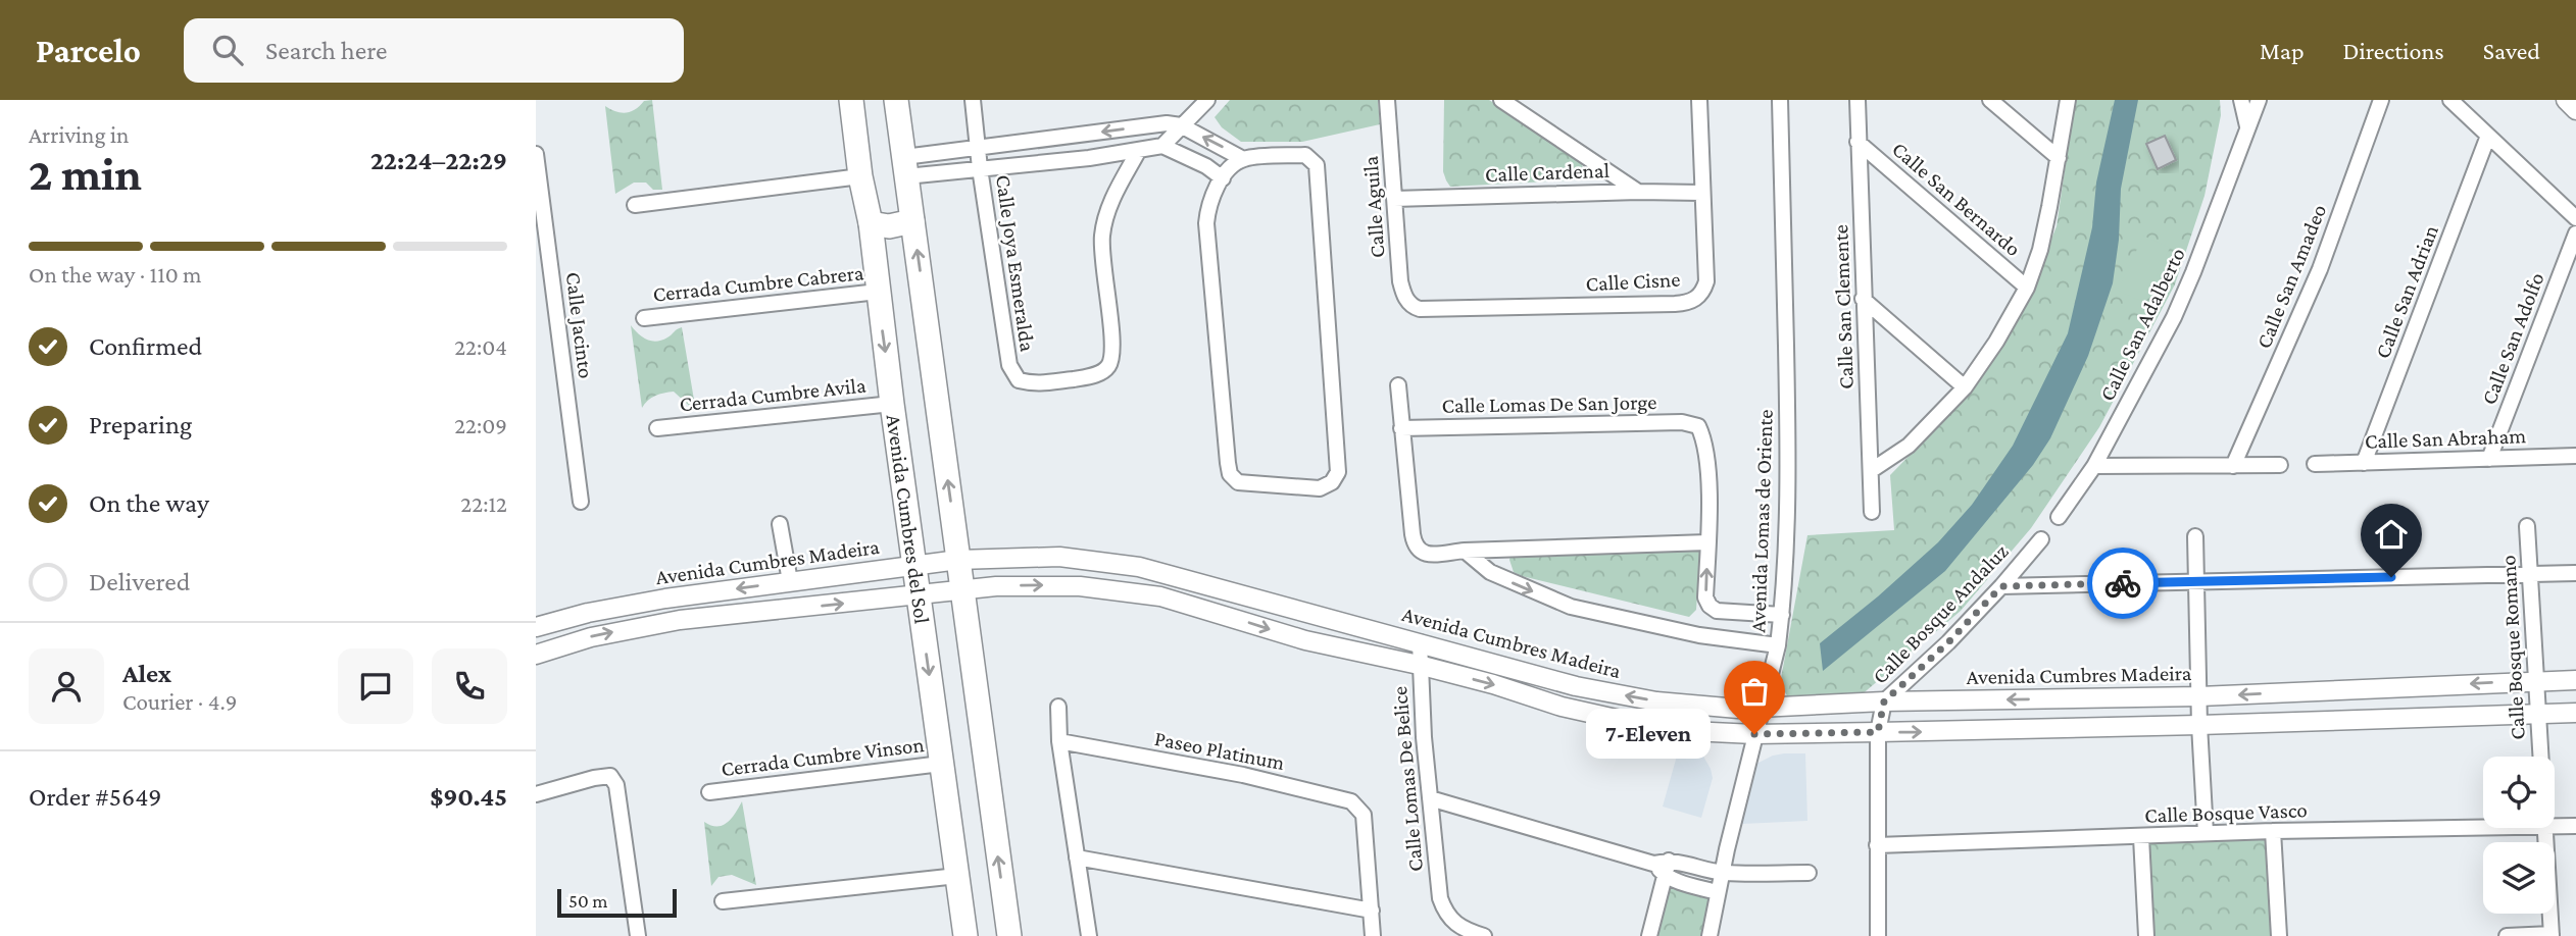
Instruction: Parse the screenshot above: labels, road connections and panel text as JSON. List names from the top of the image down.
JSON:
{
  "streets": {
    "main road": ["Avenida Cumbres del Sol"],
    "street": [
      "Calle Cardenal",
      "Calle San Bernardo",
      "Calle Aguila",
      "Calle Joya Esmeralda",
      "Calle San Amadeo",
      "Calle Cisne",
      "Cerrada Cumbre Cabrera",
      "Calle San Adrian",
      "Calle San Clemente",
      "Calle San Adalberto",
      "Calle Jacinto",
      "Calle San Adolfo",
      "Cerrada Cumbre Avila",
      "Calle Lomas De San Jorge",
      "Calle San Abraham",
      "Avenida Lomas de Oriente",
      "Avenida Cumbres Madeira",
      "Calle Bosque Andaluz",
      "Calle Bosque Romano",
      "Paseo Platinum",
      "Cerrada Cumbre Vinson",
      "Calle Lomas De Belice",
      "Calle Bosque Vasco"
    ]
  },
  "crossings": [
    ["Calle Cardenal", "Calle Aguila"],
    ["Calle Cardenal", "Calle Cisne"],
    ["Calle San Bernardo", "Calle San Clemente"],
    ["Calle Aguila", "Calle Cisne"],
    ["Cerrada Cumbre Cabrera", "Avenida Cumbres del Sol"],
    ["Calle San Adrian", "Calle San Abraham"],
    ["Calle San Adolfo", "Calle San Abraham"],
    ["Cerrada Cumbre Avila", "Avenida Cumbres del Sol"],
    ["Avenida Cumbres del Sol", "Avenida Cumbres Madeira"],
    ["Avenida Cumbres del Sol", "Cerrada Cumbre Vinson"],
    ["Avenida Lomas de Oriente", "Avenida Cumbres Madeira"],
    ["Avenida Cumbres Madeira", "Calle Bosque Andaluz"],
    ["Avenida Cumbres Madeira", "Calle Bosque Romano"],
    ["Avenida Cumbres Madeira", "Calle Lomas De Belice"],
    ["Calle Bosque Andaluz", "Calle Bosque Vasco"]
  ],
  "places": ["7-Eleven"],
  "scale_bar": "50 m",
  "page": {
    "header": "Parcelo",
    "search": "Search here",
    "nav": ["Map", "Directions", "Saved"],
    "heading": ["2 min", "Arriving in", "22:24–22:29"],
    "panel": [
      "Alex",
      "Courier · 4.9",
      "Order #5649",
      "$90.45"
    ],
    "bar": "On the way · 110 m",
    "list": [
      ["Confirmed", "22:04"],
      ["Preparing", "22:09"],
      ["On the way", "22:12"],
      "Delivered"
    ],
    "bubble": "7-Eleven",
    "scale": "50 m"
  }
}
